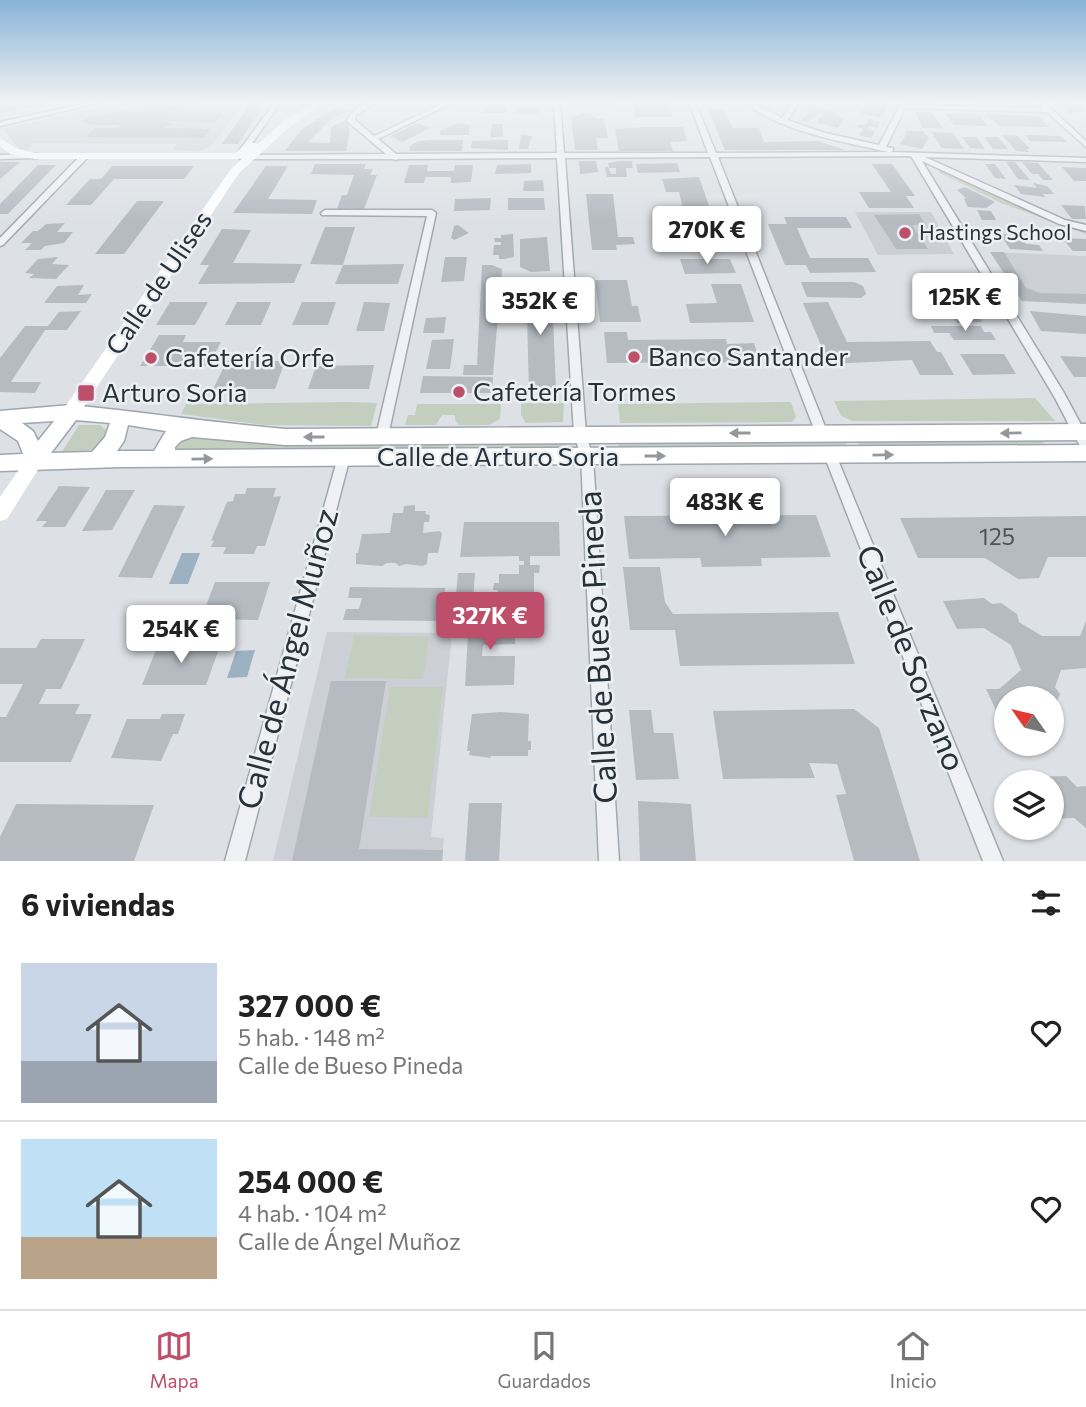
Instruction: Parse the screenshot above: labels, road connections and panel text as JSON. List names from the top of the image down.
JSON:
{
  "streets": {
    "main road": ["Calle de Arturo Soria"],
    "street": [
      "Calle de Ulises",
      "Calle de Bueso Pineda",
      "Calle de Sorzano",
      "Calle de Ángel Muñoz"
    ]
  },
  "crossings": [
    ["Calle de Ulises", "Calle de Arturo Soria"],
    ["Calle de Arturo Soria", "Calle de Bueso Pineda"],
    ["Calle de Arturo Soria", "Calle de Sorzano"],
    ["Calle de Arturo Soria", "Calle de Ángel Muñoz"]
  ],
  "places": {
    "other": [
      "Hastings School",
      "Banco Santander",
      "Cafetería Orfe",
      "Cafetería Tormes"
    ],
    "transit": ["Arturo Soria"]
  },
  "house_numbers": ["125"],
  "north": "top left",
  "page": {
    "price": [
      "270K €",
      "125K €",
      "352K €",
      "483K €",
      "327K €",
      "254K €"
    ],
    "heading": "6 viviendas",
    "list": [
      {
        "name": "327 000 €",
        "note": "5 hab. · 148 m² · Calle de Bueso Pineda"
      },
      {
        "name": "254 000 €",
        "note": "4 hab. · 104 m² · Calle de Ángel Muñoz"
      }
    ],
    "tabs": ["Mapa", "Guardados", "Inicio"]
  }
}
